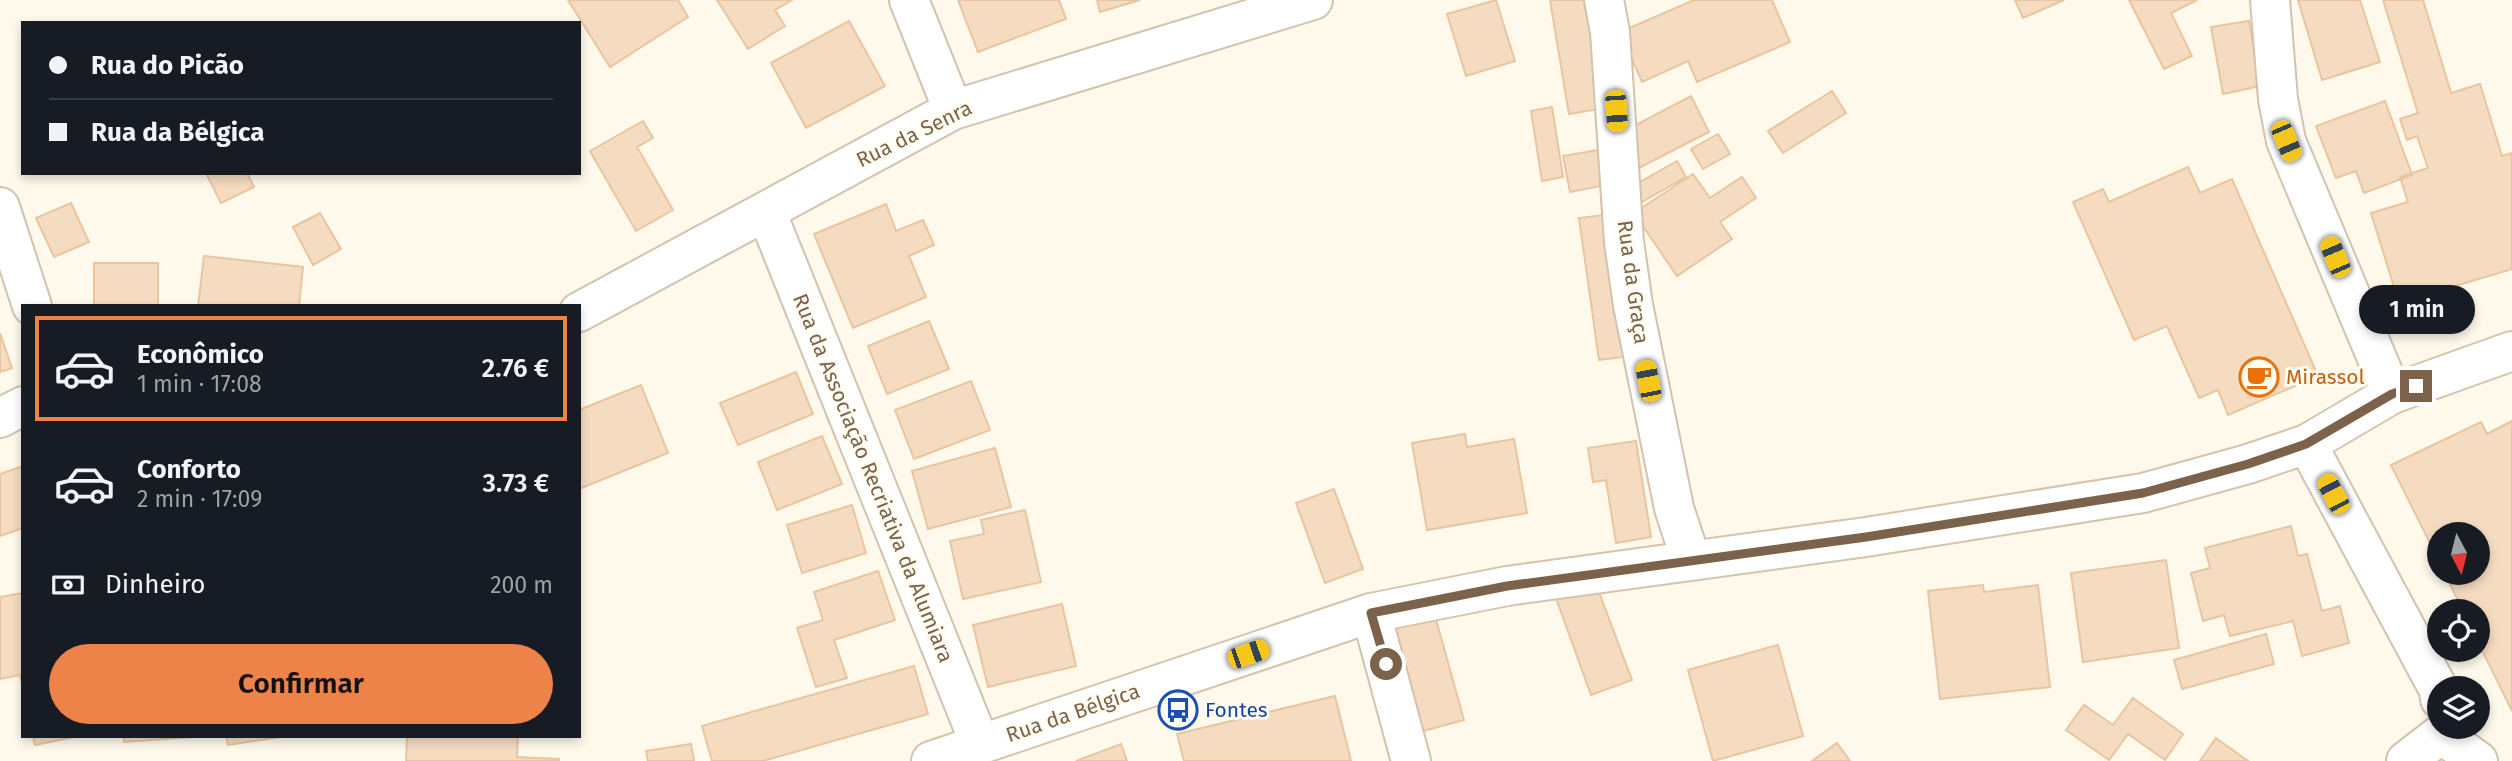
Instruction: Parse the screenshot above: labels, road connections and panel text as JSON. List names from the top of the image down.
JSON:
{
  "streets": {
    "street": [
      "Rua da Senra",
      "Rua da Graça",
      "Rua da Associação Recriativa da Alumiara",
      "Rua da Bélgica"
    ]
  },
  "crossings": [
    ["Rua da Senra", "Rua da Associação Recriativa da Alumiara"],
    ["Rua da Graça", "Rua da Bélgica"],
    ["Rua da Associação Recriativa da Alumiara", "Rua da Bélgica"]
  ],
  "places": {
    "cafe": ["Mirassol"],
    "bus stop": ["Fontes"]
  },
  "north": "bottom",
  "page": {
    "banner": ["Rua do Picão", "Rua da Bélgica"],
    "bubble": "1 min",
    "list": [
      {
        "name": "Econômico",
        "note": "1 min · 17:08",
        "value": "2.76 €"
      },
      {
        "name": "Conforto",
        "note": "2 min · 17:09",
        "value": "3.73 €"
      }
    ],
    "pay": ["Dinheiro", "200 m"],
    "buttons": "Confirmar"
  }
}
